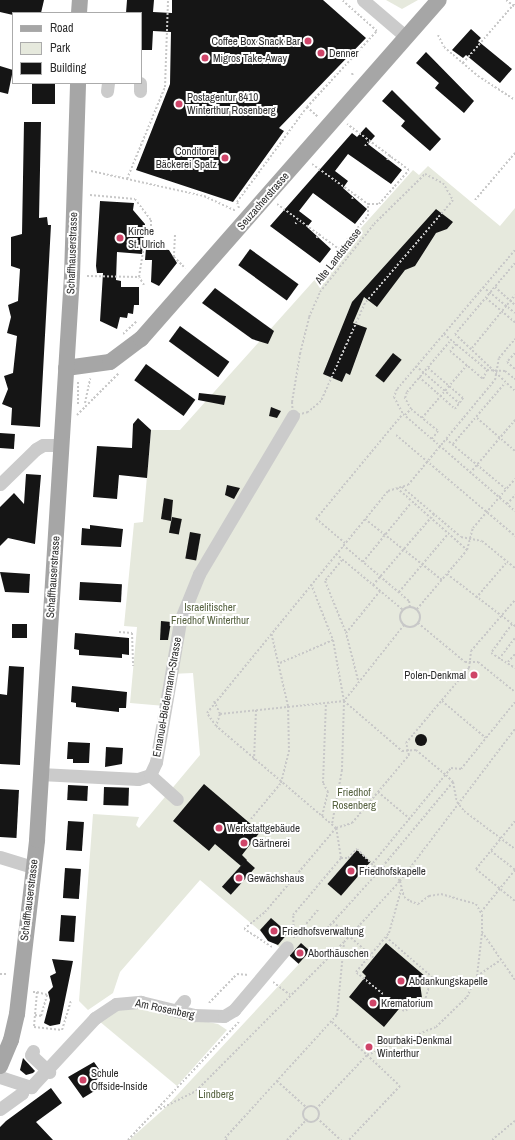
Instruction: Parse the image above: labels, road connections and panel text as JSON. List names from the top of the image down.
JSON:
{
  "streets": {
    "main road": ["Seuzacherstrasse", "Schaffhauserstrasse"],
    "street": ["Emanuel-Biedermann-Strasse", "Am Rosenberg"],
    "path": ["Alte Landstrasse"]
  },
  "crossings": [
    ["Seuzacherstrasse", "Schaffhauserstrasse"],
    ["Alte Landstrasse", "Emanuel-Biedermann-Strasse"]
  ],
  "parks": ["Israelitischer Friedhof Winterthur", "Friedhof Rosenberg", "Lindberg"],
  "places": [
    "Coffee Box Snack Bar",
    "Denner",
    "Migros Take-Away",
    "Postagentur 8410 Winterthur Rosenberg",
    "Conditorei Bäckerei Spatz",
    "Kirche St. Ulrich",
    "Polen-Denkmal",
    "Werkstattgebäude",
    "Gärtnerei",
    "Friedhofskapelle",
    "Gewächshaus",
    "Friedhofsverwaltung",
    "Aborthäuschen",
    "Abdankungskapelle",
    "Krematorium",
    "Bourbaki-Denkmal Winterthur",
    "Schule Offside-Inside"
  ],
  "legend": ["Road", "Park", "Building"]
}
